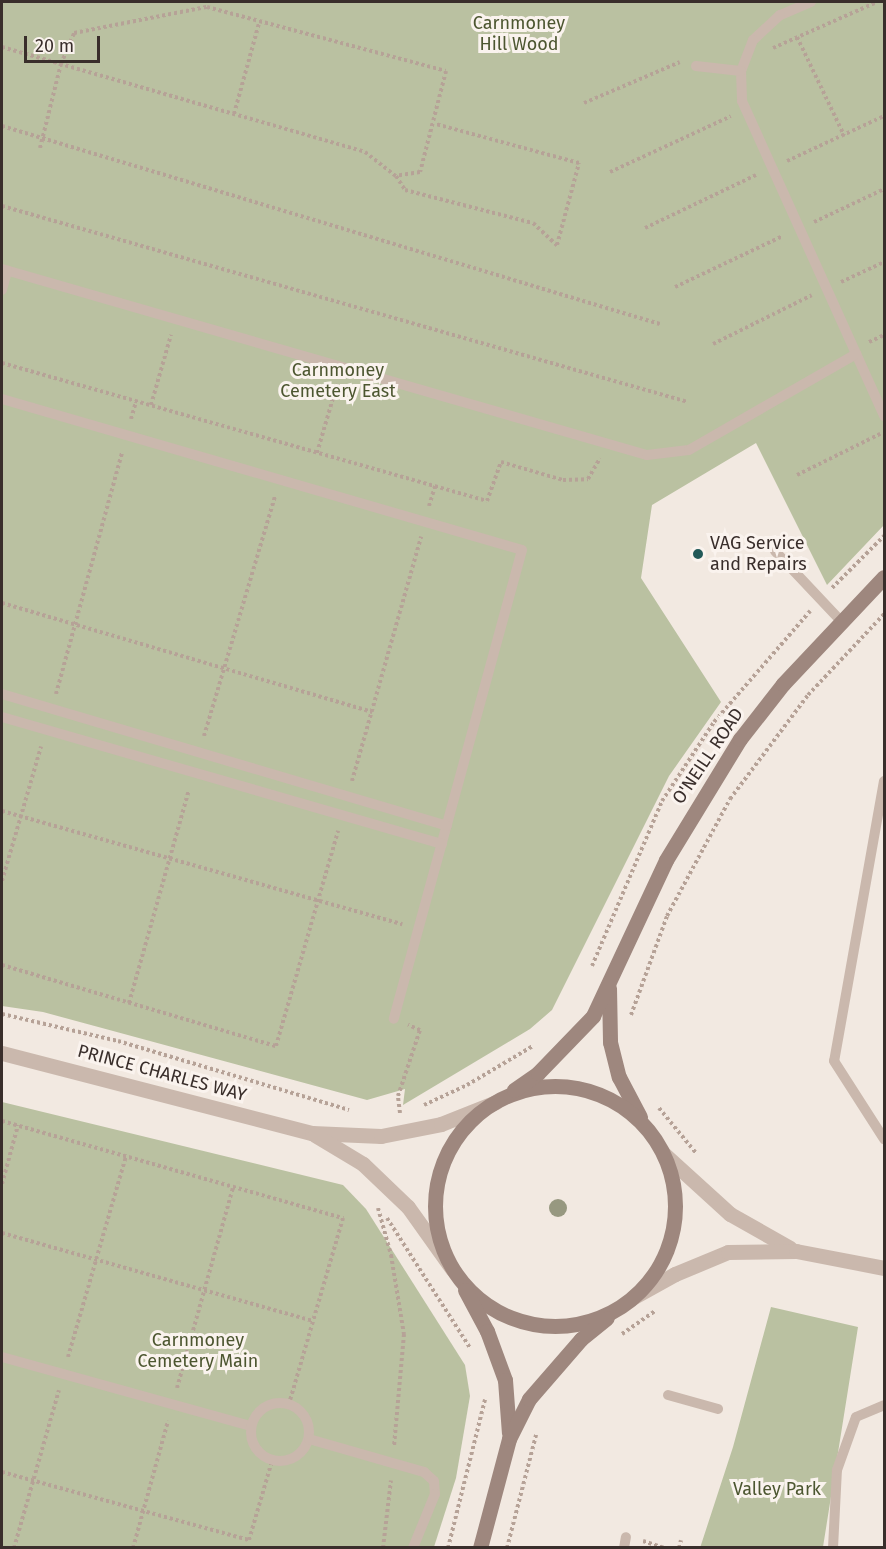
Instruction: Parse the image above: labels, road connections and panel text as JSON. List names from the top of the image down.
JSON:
{
  "streets": {
    "main road": ["O'NEILL ROAD"],
    "street": ["PRINCE CHARLES WAY"]
  },
  "crossings": [
    ["O'NEILL ROAD", "PRINCE CHARLES WAY"]
  ],
  "parks": [
    "Carnmoney Hill Wood",
    "Carnmoney Cemetery East",
    "Carnmoney Cemetery Main",
    "Valley Park"
  ],
  "places": ["VAG Service and Repairs"],
  "scale_bar": "20 m"
}
